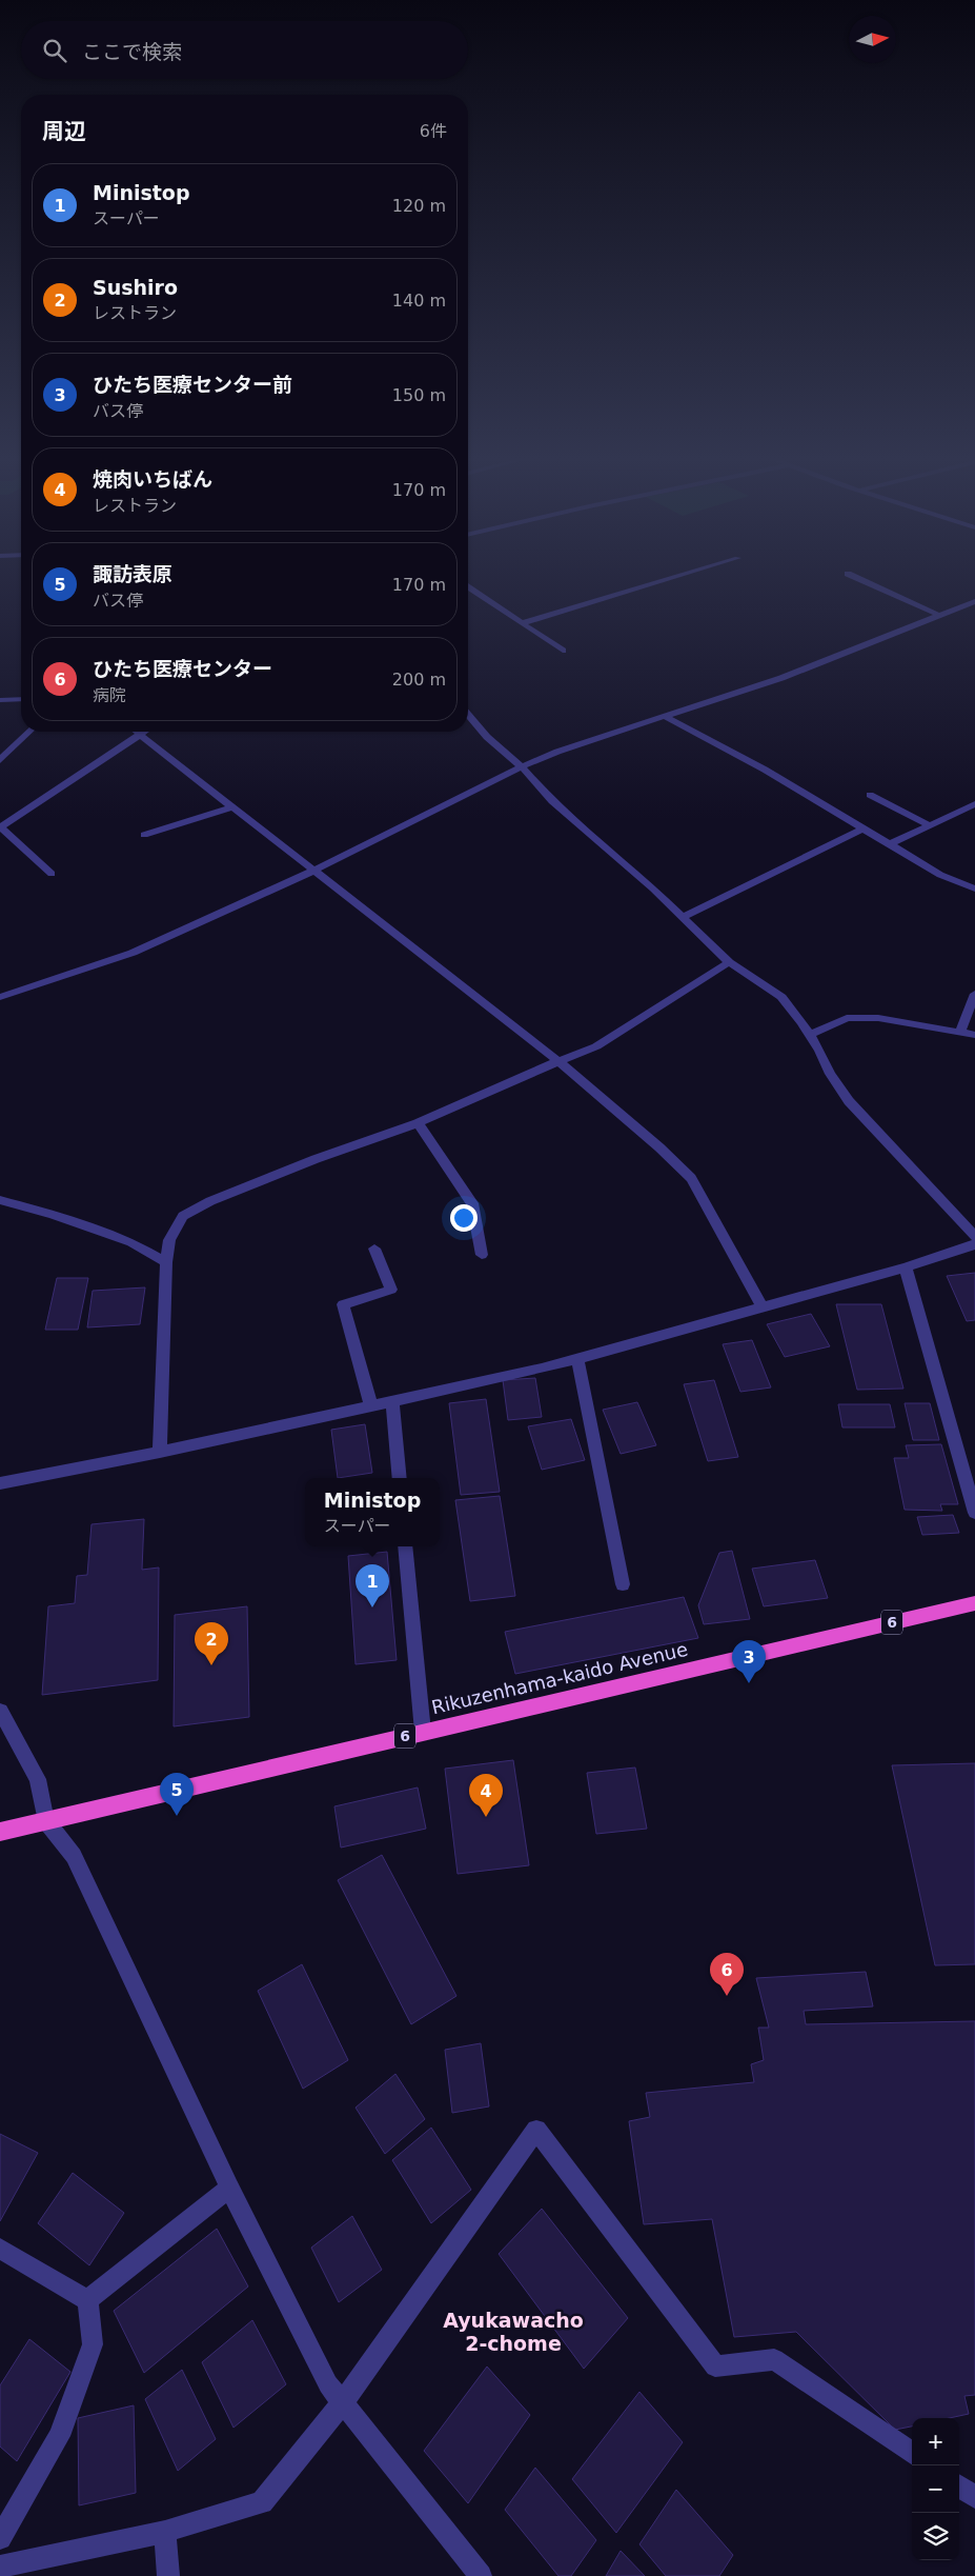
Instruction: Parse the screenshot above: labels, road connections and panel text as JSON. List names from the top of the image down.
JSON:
{
  "streets": {
    "highway": ["6", "Rikuzenhama-kaido Avenue"]
  },
  "districts": ["Ayukawacho 2-chome"],
  "north": "right",
  "page": {
    "search": "ここで検索",
    "heading": ["周辺", "6件"],
    "list": [
      {
        "mark": "1",
        "name": "Ministop",
        "note": "スーパー",
        "value": "120 m"
      },
      {
        "mark": "2",
        "name": "Sushiro",
        "note": "レストラン",
        "value": "140 m"
      },
      {
        "mark": "3",
        "name": "ひたち医療センター前",
        "note": "バス停",
        "value": "150 m"
      },
      {
        "mark": "4",
        "name": "焼肉いちばん",
        "note": "レストラン",
        "value": "170 m"
      },
      {
        "mark": "5",
        "name": "諏訪表原",
        "note": "バス停",
        "value": "170 m"
      },
      {
        "mark": "6",
        "name": "ひたち医療センター",
        "note": "病院",
        "value": "200 m"
      }
    ],
    "popup": ["Ministop", "スーパー"],
    "pins": [
      "1",
      "2",
      "3",
      "5",
      "4",
      "6"
    ],
    "map_buttons": ["+", "−"]
  }
}
